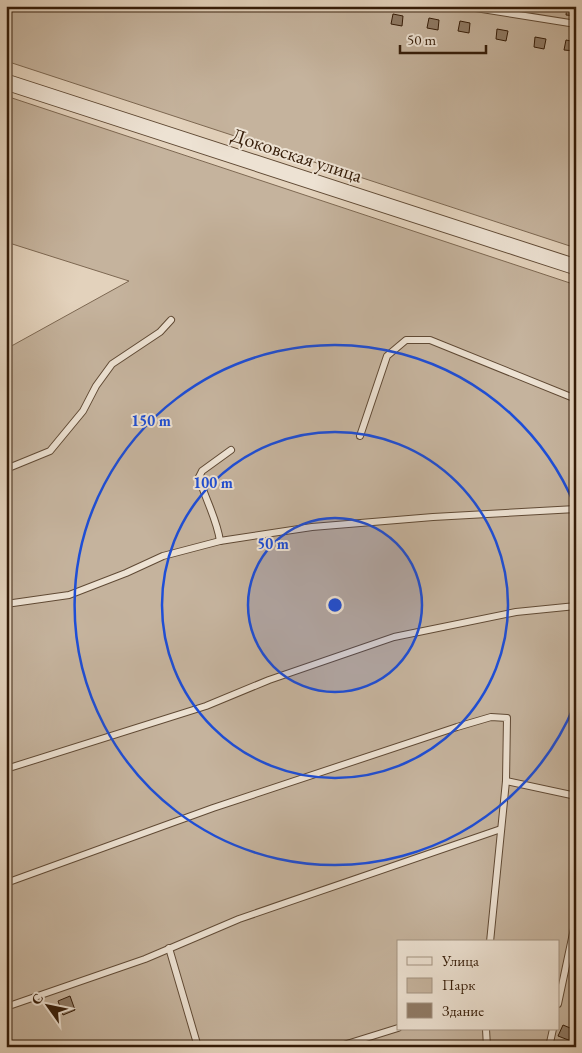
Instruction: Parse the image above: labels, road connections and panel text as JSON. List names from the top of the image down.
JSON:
{
  "streets": {
    "street": ["Доковская улица"]
  },
  "legend": ["Улица", "Парк", "Здание"],
  "scale_bar": "50 m",
  "north": "top left",
  "rings": ["150 m", "100 m", "50 m"]
}
